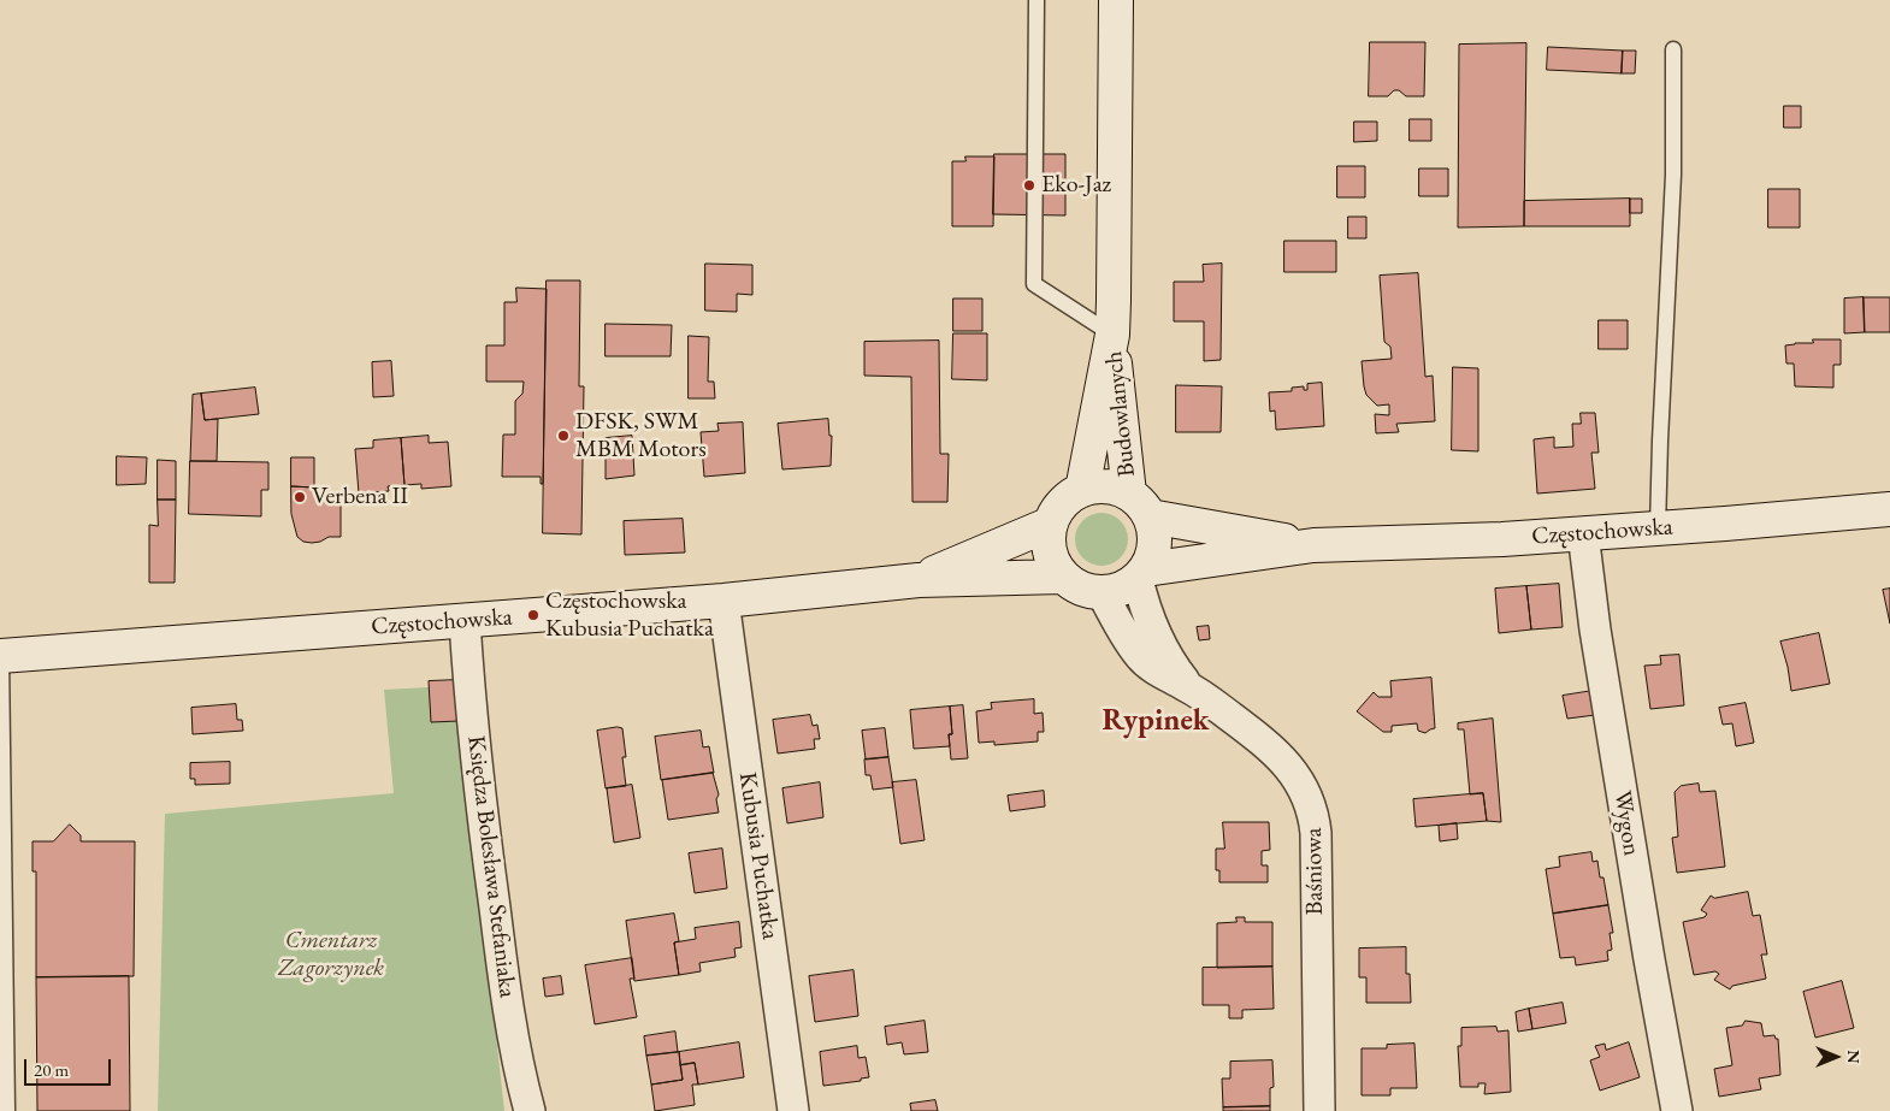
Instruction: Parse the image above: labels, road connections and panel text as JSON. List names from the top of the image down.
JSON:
{
  "streets": {
    "main road": ["Budowlanych", "Częstochowska"],
    "street": [
      "Wygon",
      "Kubusia Puchatka",
      "Księdza Bolesława Stefaniaka",
      "Baśniowa"
    ]
  },
  "crossings": [
    ["Budowlanych", "Częstochowska"],
    ["Budowlanych", "Baśniowa"],
    ["Częstochowska", "Wygon"],
    ["Częstochowska", "Kubusia Puchatka"],
    ["Częstochowska", "Księdza Bolesława Stefaniaka"],
    ["Częstochowska", "Baśniowa"]
  ],
  "districts": ["Rypinek"],
  "parks": ["Cmentarz Zagorzynek"],
  "places": [
    "Eko-Jaz",
    "DFSK, SWM MBM Motors",
    "Verbena II",
    "Częstochowska Kubusia Puchatka"
  ],
  "scale_bar": "20 m",
  "north": "right"
}
